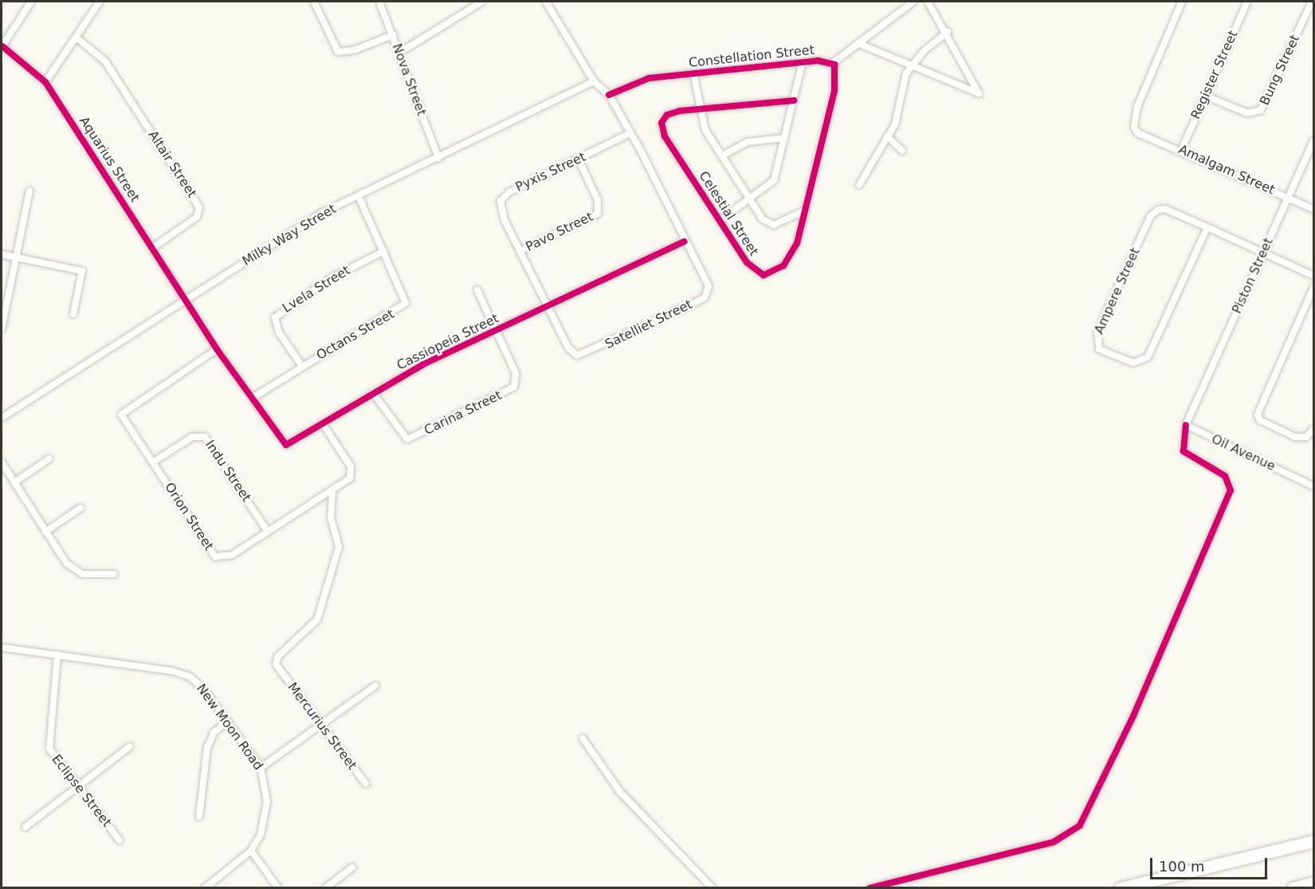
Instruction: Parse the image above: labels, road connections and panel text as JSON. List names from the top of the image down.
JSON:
{
  "streets": {
    "street": [
      "Constellation Street",
      "Bung Street",
      "Register Street",
      "Nova Street",
      "Aquarius Street",
      "Altair Street",
      "Amalgam Street",
      "Pyxis Street",
      "Celestial Street",
      "Pavo Street",
      "Milky Way Street",
      "Piston Street",
      "Lvela Street",
      "Ampere Street",
      "Satelliet Street",
      "Octans Street",
      "Cassiopeia Street",
      "Carina Street",
      "Oil Avenue",
      "Indu Street",
      "Orion Street",
      "Mercurius Street",
      "New Moon Road",
      "Eclipse Street"
    ]
  },
  "crossings": [
    ["Constellation Street", "Celestial Street"],
    ["Constellation Street", "Satelliet Street"],
    ["Bung Street", "Register Street"],
    ["Register Street", "Amalgam Street"],
    ["Nova Street", "Milky Way Street"],
    ["Aquarius Street", "Altair Street"],
    ["Aquarius Street", "Milky Way Street"],
    ["Aquarius Street", "Cassiopeia Street"],
    ["Amalgam Street", "Piston Street"],
    ["Pyxis Street", "Pavo Street"],
    ["Pyxis Street", "Satelliet Street"],
    ["Pyxis Street", "Cassiopeia Street"],
    ["Milky Way Street", "Satelliet Street"],
    ["Milky Way Street", "Octans Street"],
    ["Milky Way Street", "Cassiopeia Street"],
    ["Piston Street", "Ampere Street"],
    ["Piston Street", "Oil Avenue"],
    ["Lvela Street", "Octans Street"],
    ["Satelliet Street", "Cassiopeia Street"],
    ["Octans Street", "Cassiopeia Street"],
    ["Cassiopeia Street", "Carina Street"],
    ["Cassiopeia Street", "Orion Street"],
    ["Indu Street", "Orion Street"],
    ["Orion Street", "Mercurius Street"],
    ["New Moon Road", "Eclipse Street"]
  ],
  "scale_bar": "100 m"
}
